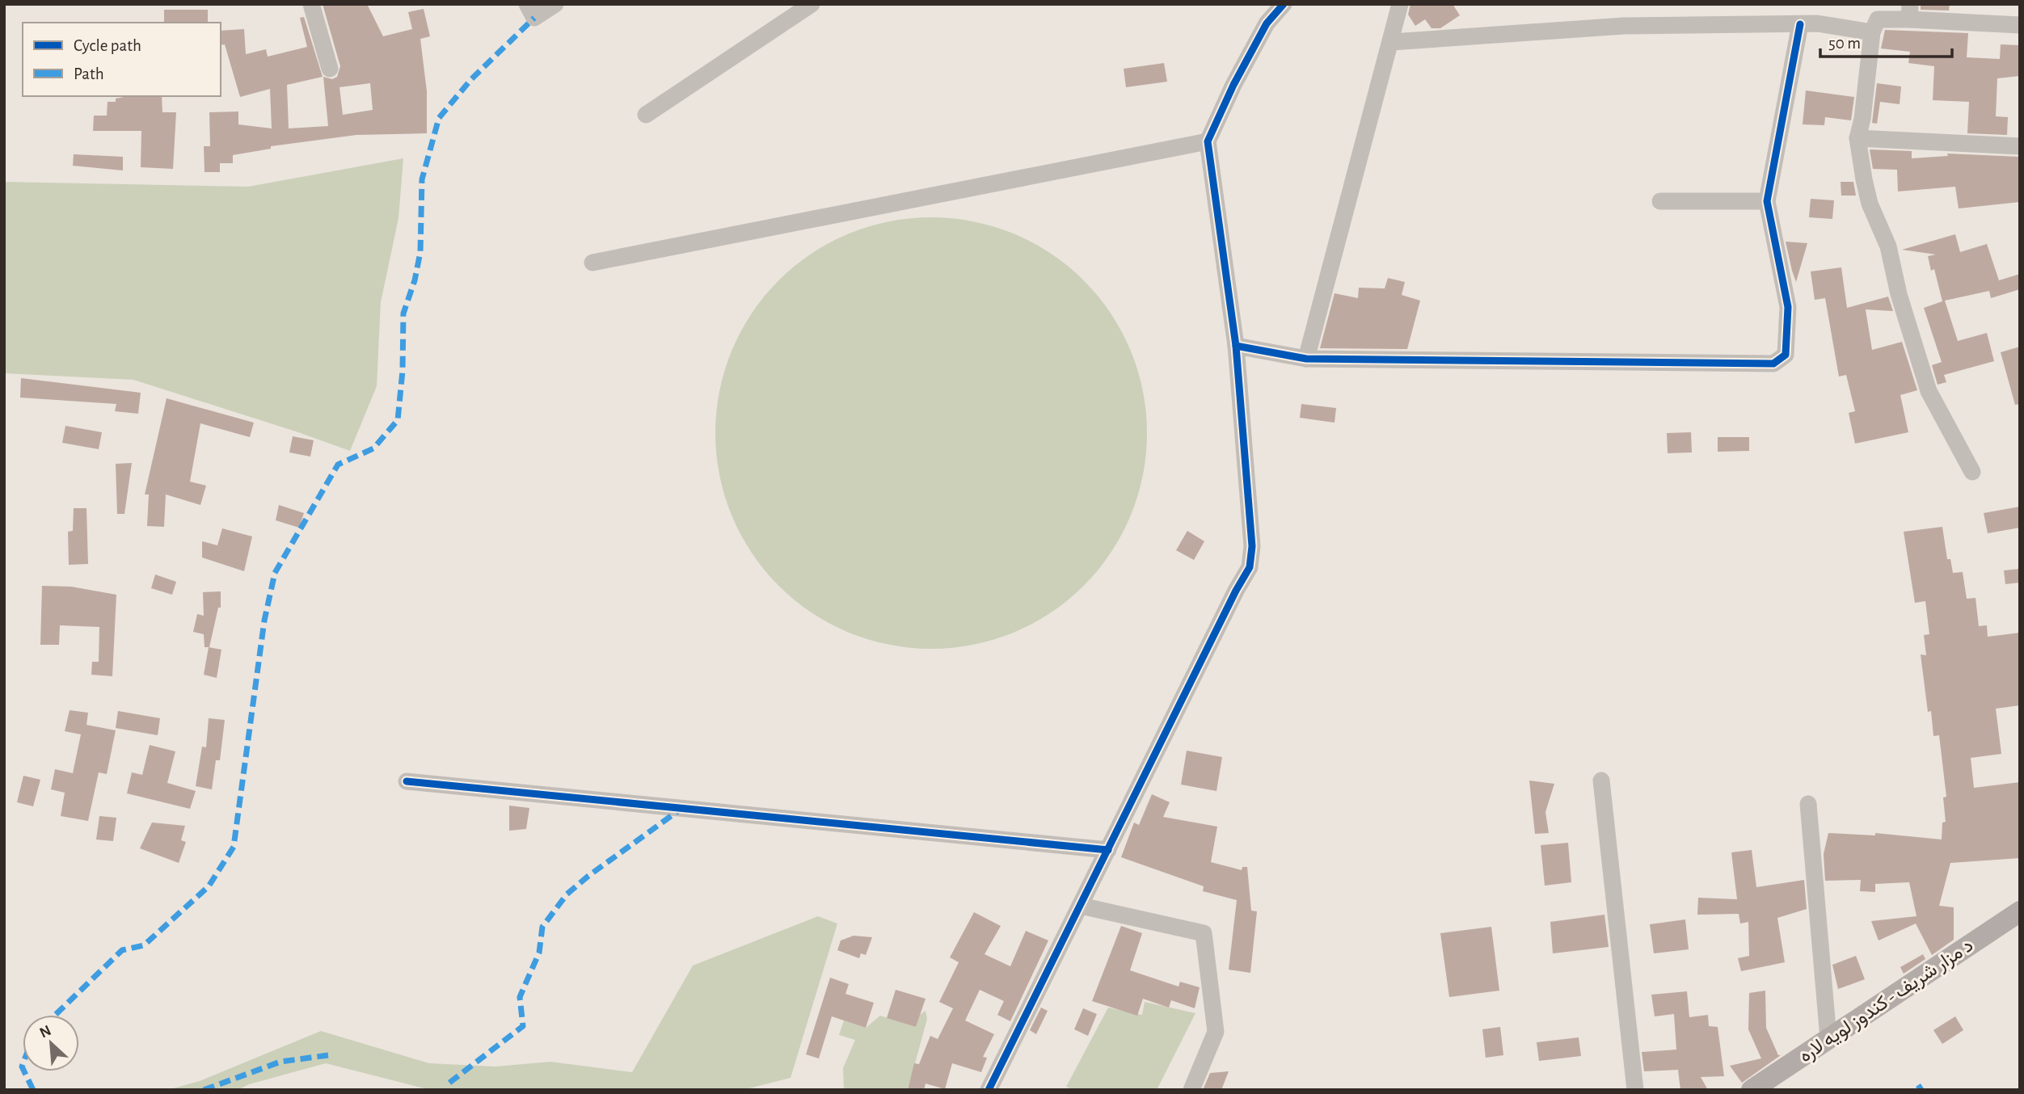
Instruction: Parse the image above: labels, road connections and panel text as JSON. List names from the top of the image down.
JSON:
{
  "streets": {
    "main road": ["د مزار شریف - کندوز لویه لاره"]
  },
  "legend": ["Cycle path", "Path"],
  "scale_bar": "50 m",
  "north": "top left"
}
